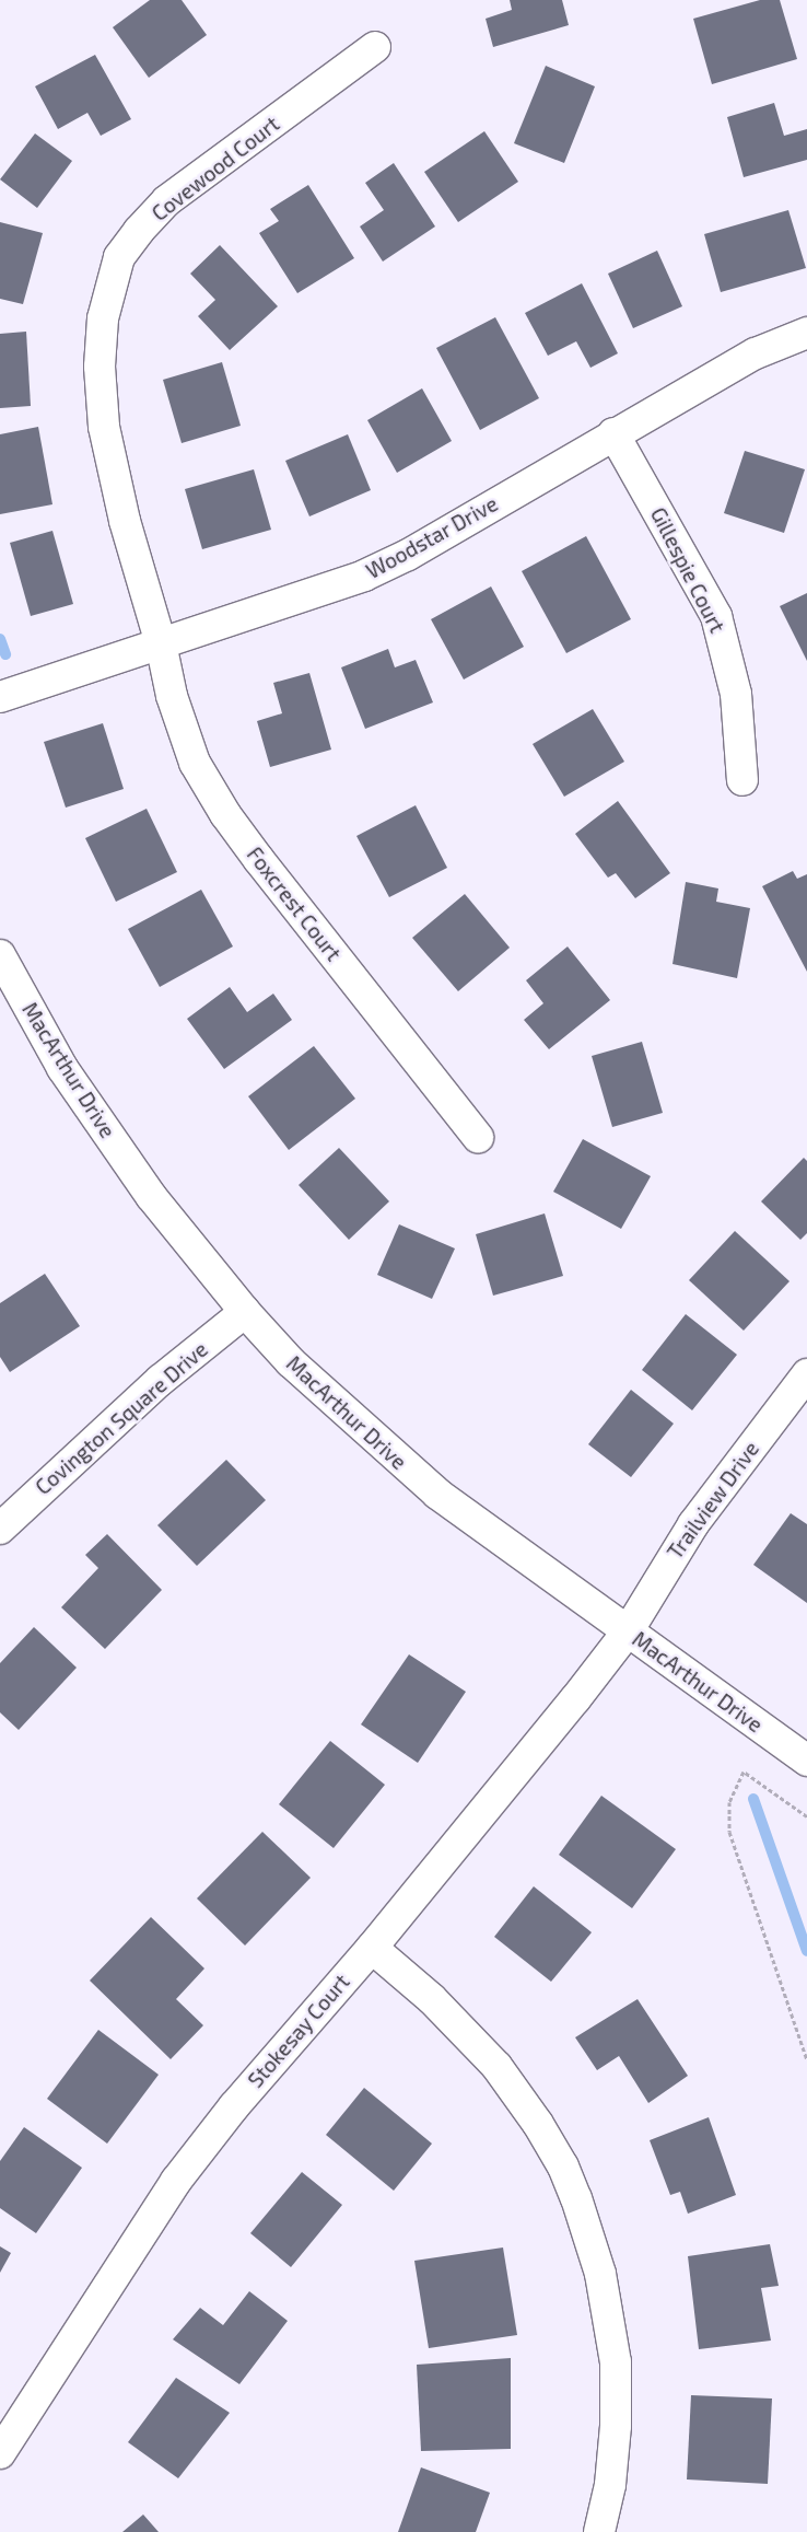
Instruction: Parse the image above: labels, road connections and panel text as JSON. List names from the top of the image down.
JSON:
{
  "streets": {
    "street": [
      "Covewood Court",
      "Woodstar Drive",
      "Gillespie Court",
      "Foxcrest Court",
      "MacArthur Drive",
      "Covington Square Drive",
      "Trailview Drive",
      "Stokesay Court"
    ]
  },
  "crossings": [
    ["Covewood Court", "Woodstar Drive"],
    ["Covewood Court", "Foxcrest Court"],
    ["Woodstar Drive", "Gillespie Court"],
    ["Woodstar Drive", "Foxcrest Court"],
    ["MacArthur Drive", "Covington Square Drive"],
    ["MacArthur Drive", "Trailview Drive"],
    ["MacArthur Drive", "Stokesay Court"],
    ["Trailview Drive", "Stokesay Court"]
  ]
}
